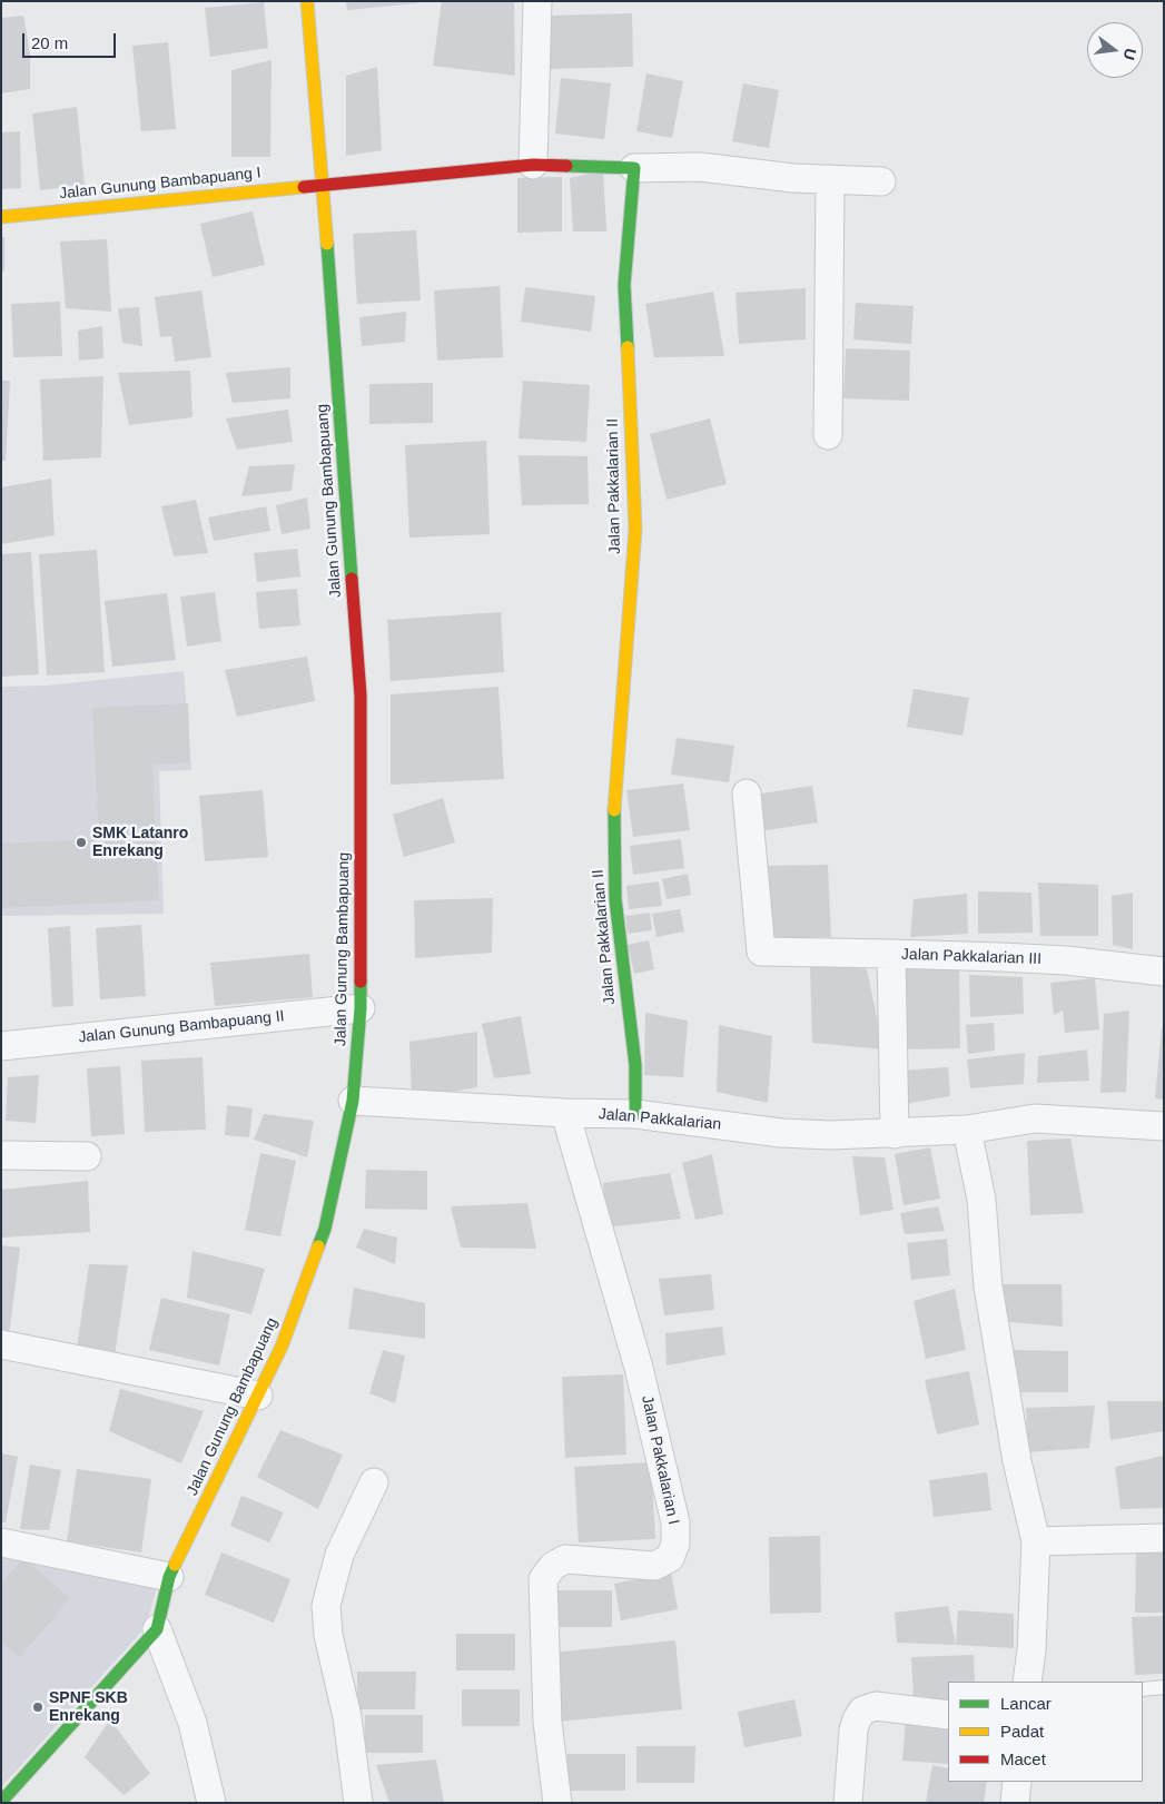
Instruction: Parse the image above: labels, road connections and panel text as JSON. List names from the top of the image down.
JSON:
{
  "streets": {
    "street": [
      "Jalan Gunung Bambapuang I",
      "Jalan Pakkalarian II",
      "Jalan Gunung Bambapuang",
      "Jalan Pakkalarian III",
      "Jalan Gunung Bambapuang II",
      "Jalan Pakkalarian",
      "Jalan Pakkalarian I"
    ]
  },
  "crossings": [
    ["Jalan Gunung Bambapuang I", "Jalan Gunung Bambapuang"],
    ["Jalan Pakkalarian II", "Jalan Pakkalarian"],
    ["Jalan Gunung Bambapuang", "Jalan Gunung Bambapuang II"],
    ["Jalan Gunung Bambapuang", "Jalan Pakkalarian"],
    ["Jalan Pakkalarian III", "Jalan Pakkalarian"],
    ["Jalan Pakkalarian", "Jalan Pakkalarian I"]
  ],
  "places": ["SMK Latanro Enrekang", "SPNF SKB Enrekang"],
  "legend": ["Lancar", "Padat", "Macet"],
  "scale_bar": "20 m",
  "north": "right"
}
